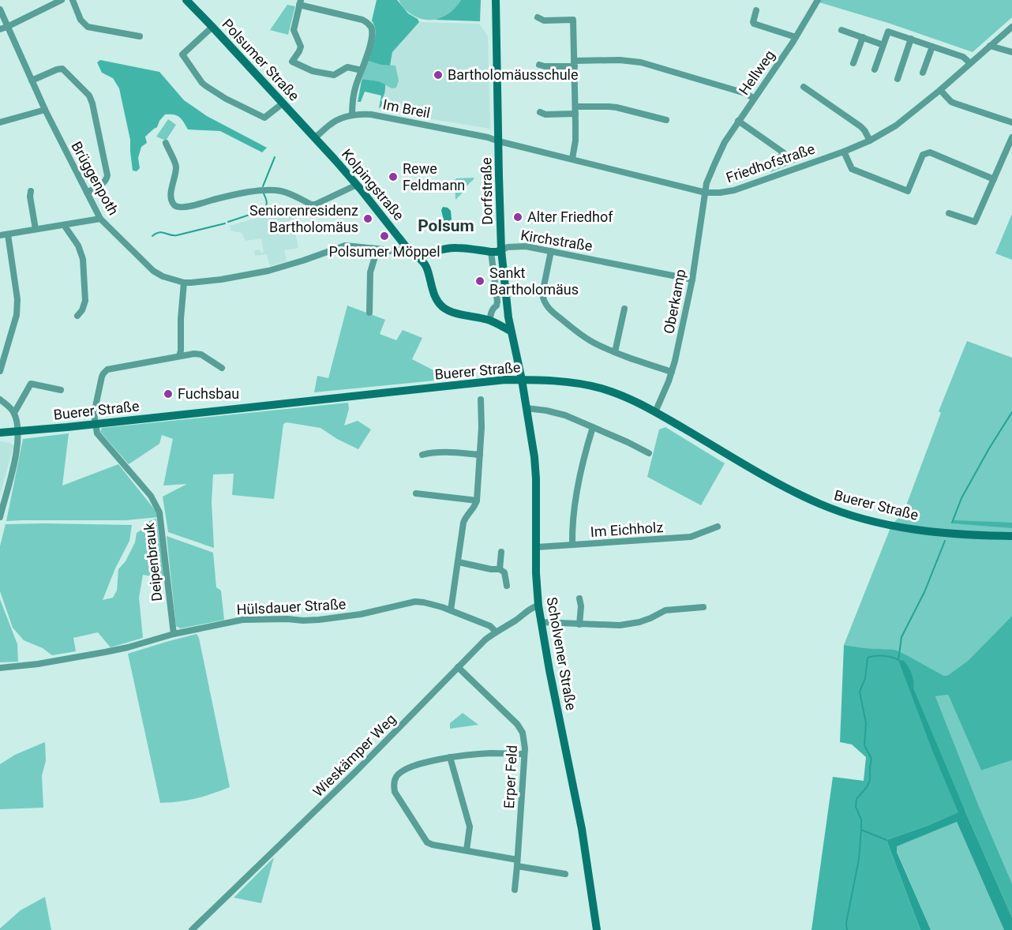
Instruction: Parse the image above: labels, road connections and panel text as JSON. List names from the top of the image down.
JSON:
{
  "streets": {
    "main road": [
      "Polsumer Straße",
      "Kolpingstraße",
      "Dorfstraße",
      "Kirchstraße",
      "Buerer Straße",
      "Scholvener Straße"
    ],
    "street": [
      "Hellweg",
      "Im Breil",
      "Friedhofstraße",
      "Brüggenpoth",
      "Oberkamp",
      "Im Eichholz",
      "Deipenbrauk",
      "Hülsdauer Straße",
      "Wieskämper Weg",
      "Erper Feld"
    ]
  },
  "crossings": [
    ["Polsumer Straße", "Im Breil"],
    ["Polsumer Straße", "Kolpingstraße"],
    ["Hellweg", "Friedhofstraße"],
    ["Hellweg", "Oberkamp"],
    ["Im Breil", "Friedhofstraße"],
    ["Im Breil", "Kolpingstraße"],
    ["Im Breil", "Dorfstraße"],
    ["Friedhofstraße", "Dorfstraße"],
    ["Friedhofstraße", "Oberkamp"],
    ["Brüggenpoth", "Kolpingstraße"],
    ["Kolpingstraße", "Dorfstraße"],
    ["Kolpingstraße", "Kirchstraße"],
    ["Dorfstraße", "Kirchstraße"],
    ["Dorfstraße", "Buerer Straße"],
    ["Dorfstraße", "Scholvener Straße"],
    ["Kirchstraße", "Oberkamp"],
    ["Oberkamp", "Buerer Straße"],
    ["Buerer Straße", "Deipenbrauk"],
    ["Buerer Straße", "Scholvener Straße"],
    ["Im Eichholz", "Scholvener Straße"],
    ["Deipenbrauk", "Hülsdauer Straße"],
    ["Hülsdauer Straße", "Wieskämper Weg"],
    ["Scholvener Straße", "Wieskämper Weg"],
    ["Wieskämper Weg", "Erper Feld"]
  ],
  "districts": ["Polsum"],
  "places": [
    "Bartholomäusschule",
    "Rewe Feldmann",
    "Alter Friedhof",
    "Seniorenresidenz Bartholomäus",
    "Polsumer Möppel",
    "Sankt Bartholomäus",
    "Fuchsbau"
  ]
}
